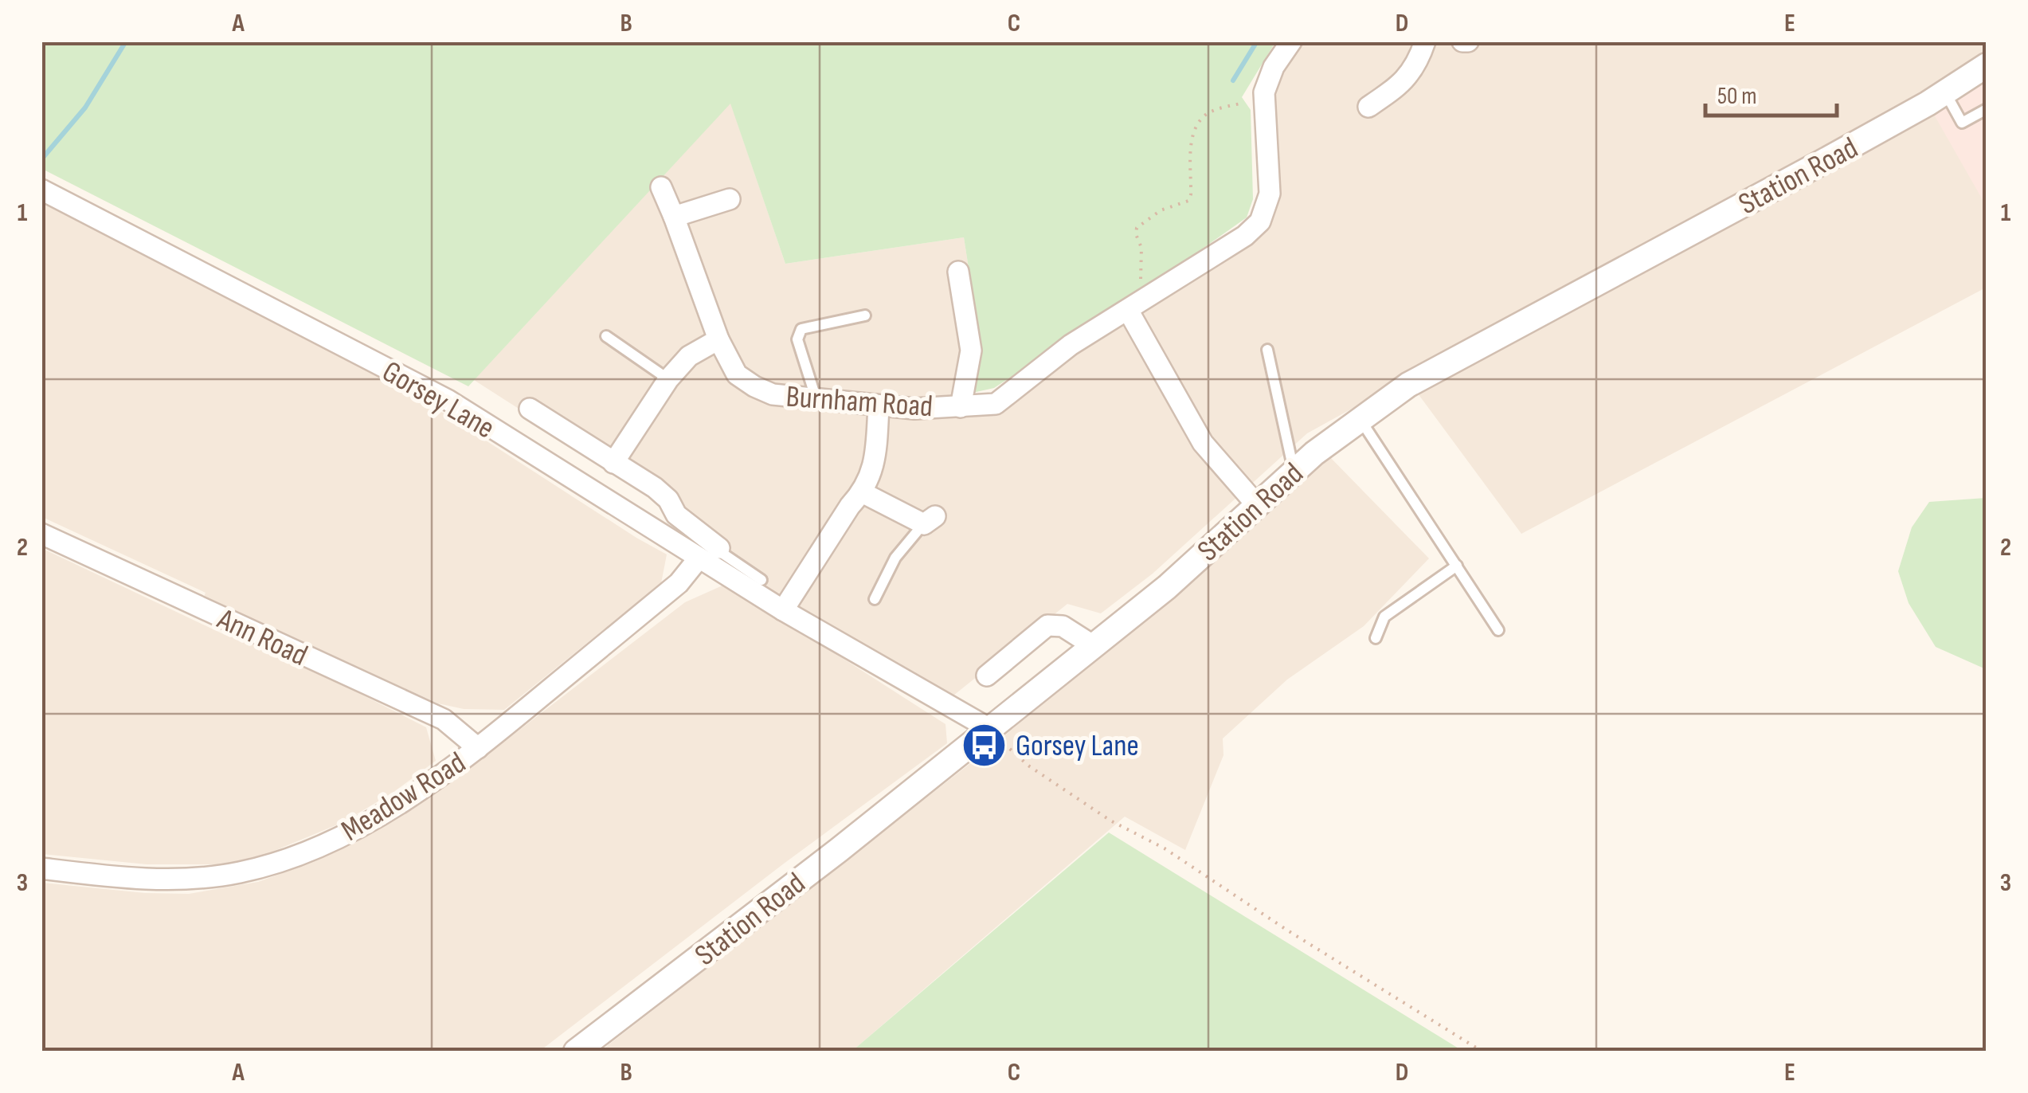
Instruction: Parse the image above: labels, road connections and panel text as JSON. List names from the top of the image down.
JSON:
{
  "streets": {
    "street": [
      "Station Road",
      "Gorsey Lane",
      "Burnham Road",
      "Ann Road",
      "Meadow Road"
    ]
  },
  "crossings": [
    ["Station Road", "Gorsey Lane"],
    ["Gorsey Lane", "Meadow Road"],
    ["Ann Road", "Meadow Road"]
  ],
  "places": {
    "bus stop": ["Gorsey Lane"]
  },
  "scale_bar": "50 m",
  "grid": {
    "columns": [
      "A",
      "B",
      "C",
      "D",
      "E"
    ],
    "rows": ["1", "2", "3"]
  }
}
